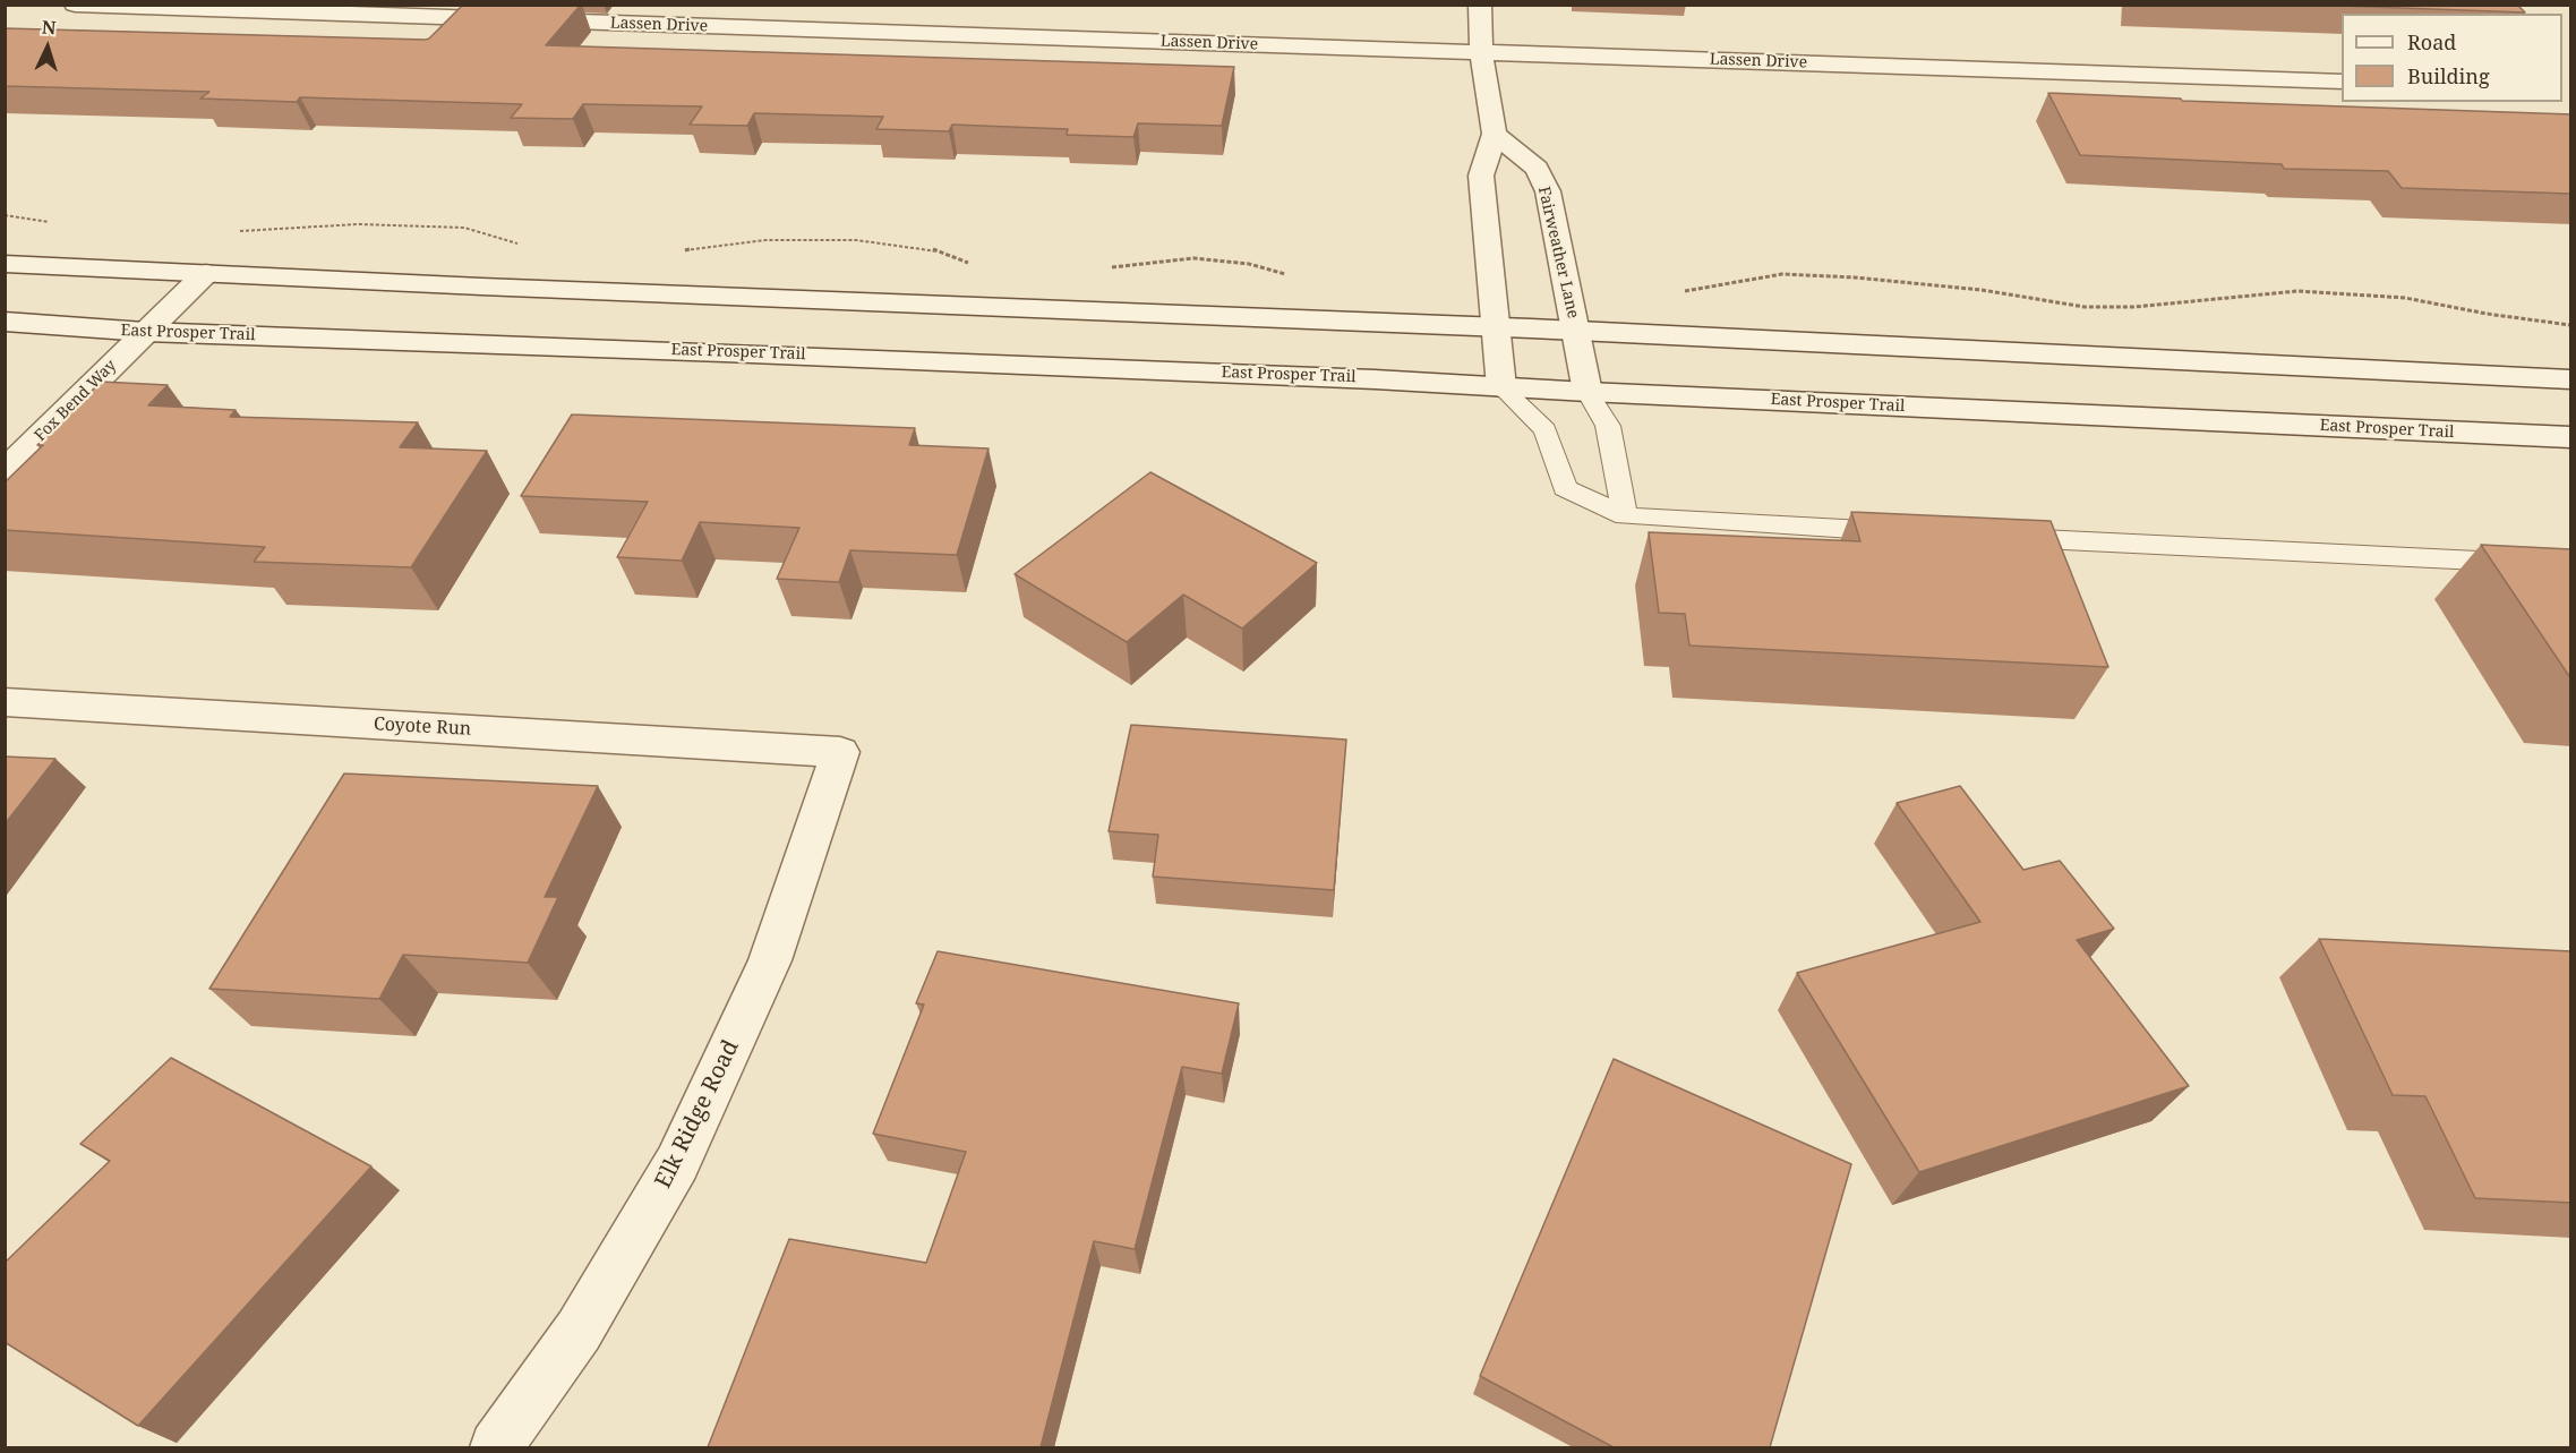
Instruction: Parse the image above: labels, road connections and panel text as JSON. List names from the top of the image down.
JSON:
{
  "streets": {
    "street": [
      "Lassen Drive",
      "Fairweather Lane",
      "East Prosper Trail",
      "Fox Bend Way",
      "Coyote Run",
      "Elk Ridge Road"
    ]
  },
  "crossings": [
    ["Fairweather Lane", "East Prosper Trail"],
    ["East Prosper Trail", "Fox Bend Way"],
    ["Coyote Run", "Elk Ridge Road"]
  ],
  "legend": ["Road", "Building"],
  "north": "top"
}
